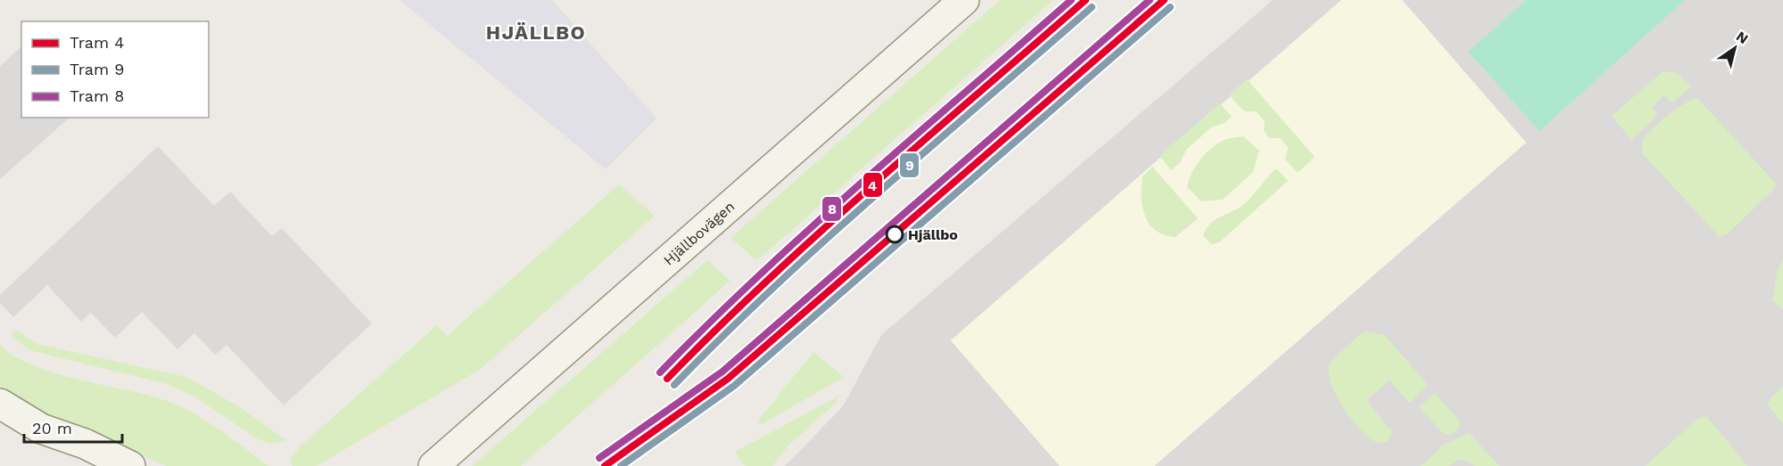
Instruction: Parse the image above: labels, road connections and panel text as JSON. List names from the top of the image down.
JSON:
{
  "streets": {
    "street": ["Hjällbovägen"]
  },
  "districts": ["HJÄLLBO"],
  "places": ["Hjällbo"],
  "lines": ["tram line 4", "tram line 8", "tram line 9"],
  "legend": ["Tram 4", "Tram 9", "Tram 8"],
  "scale_bar": "20 m",
  "north": "top right"
}
